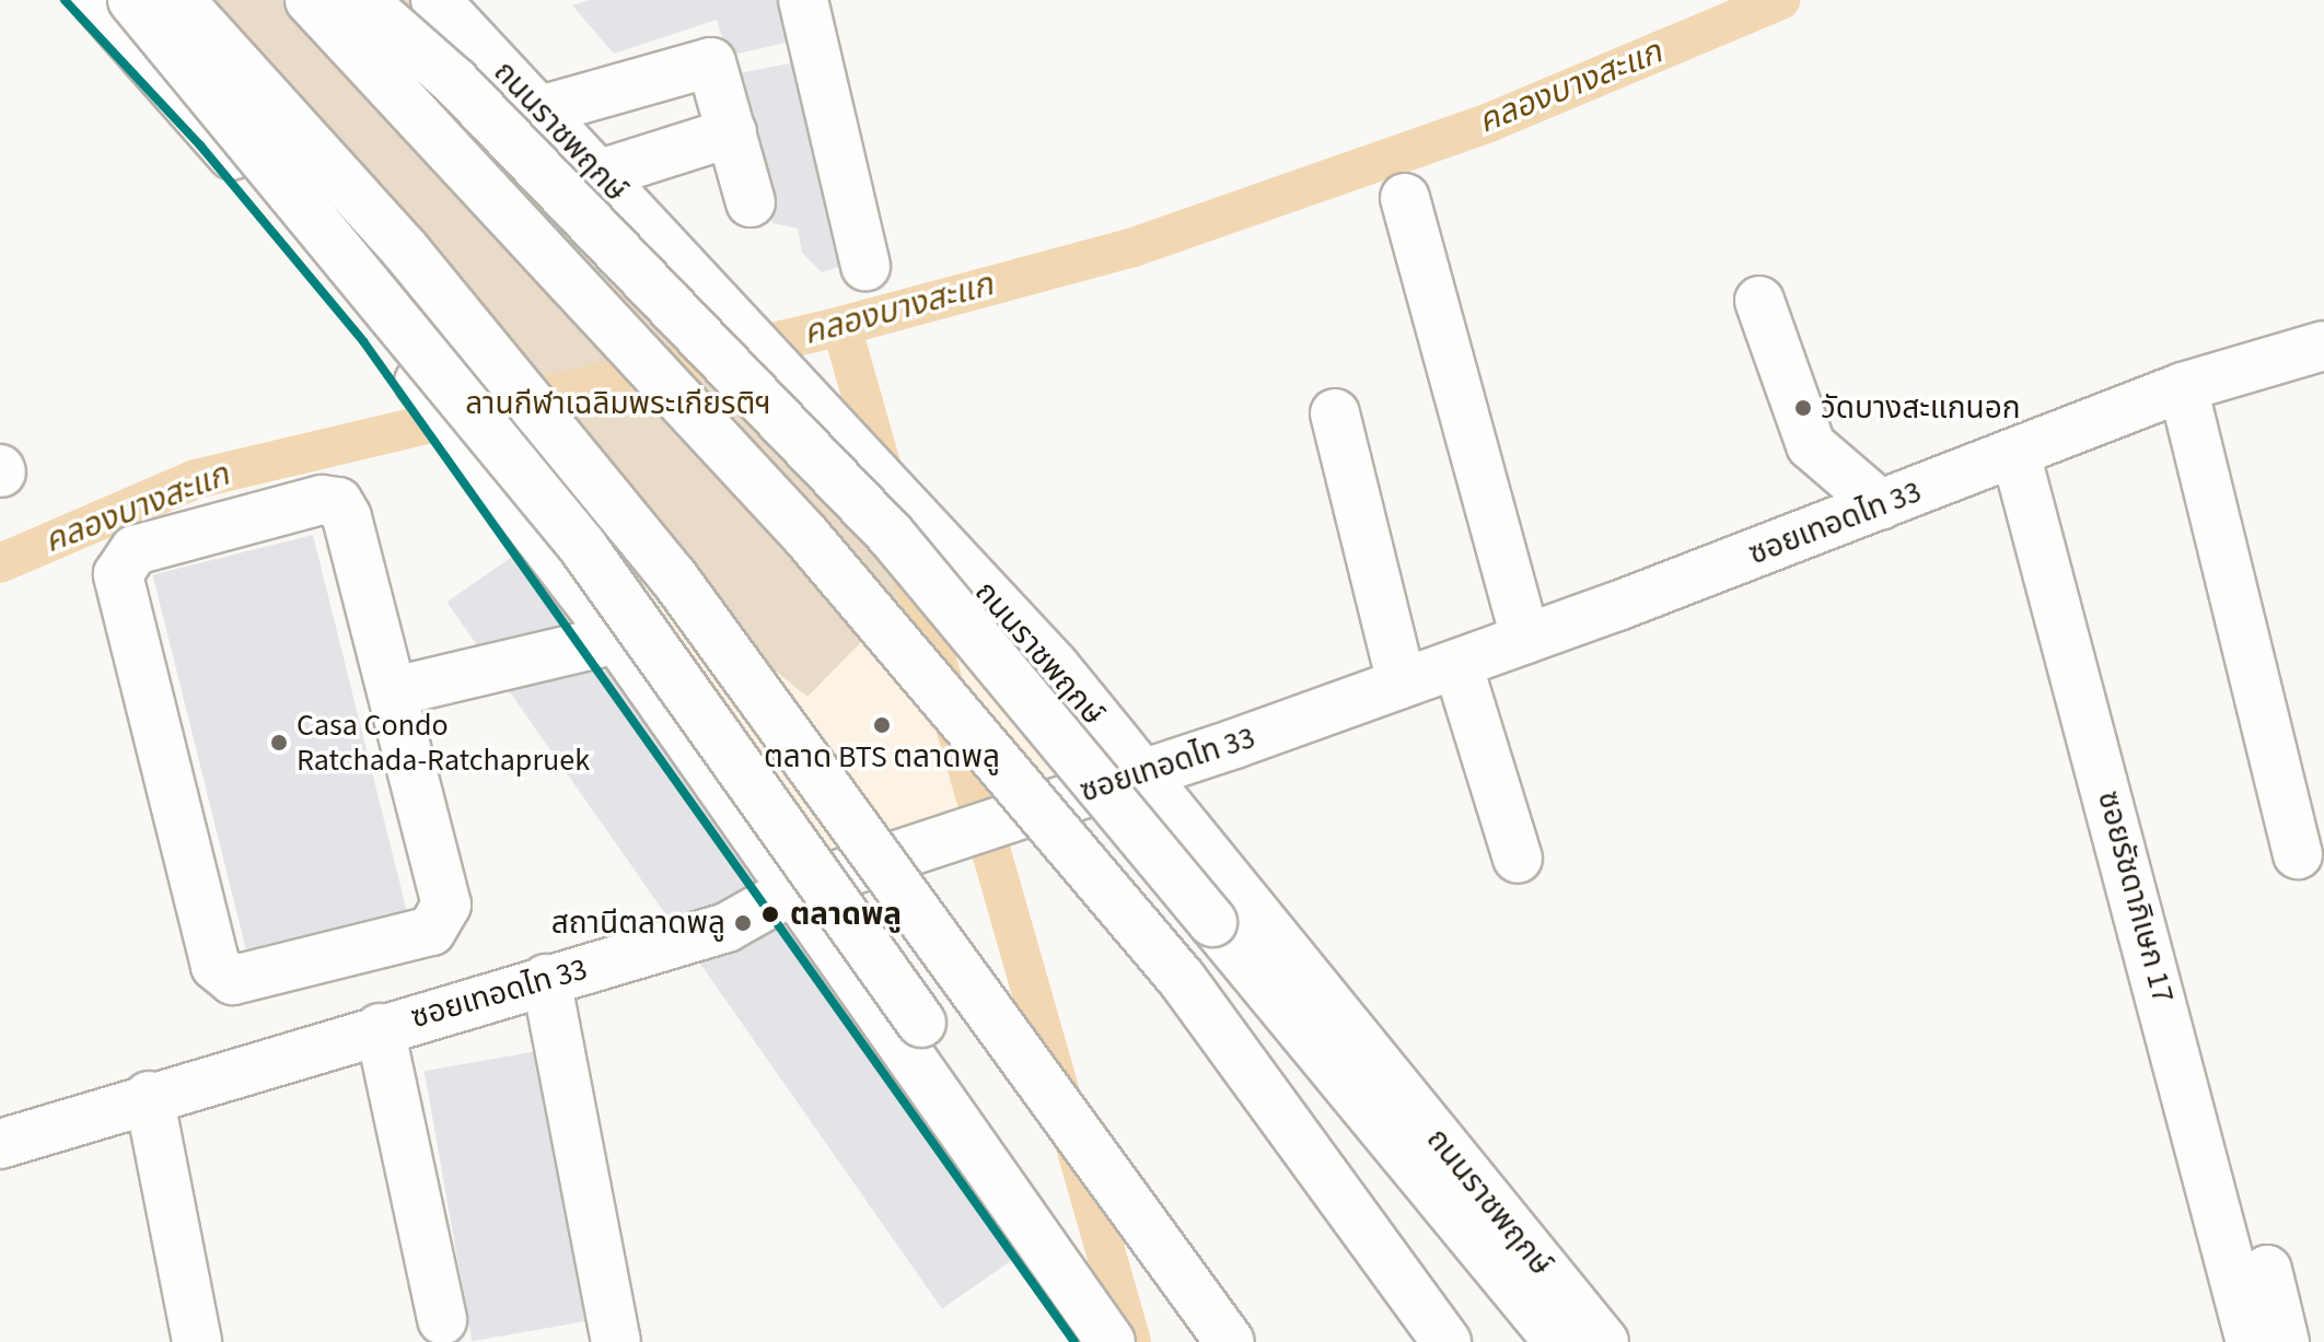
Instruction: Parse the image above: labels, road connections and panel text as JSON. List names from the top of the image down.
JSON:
{
  "streets": {
    "main road": ["ถนนราชพฤกษ์", "ซอยเทอดไท 33", "ซอยรัชดาภิเษก 17"]
  },
  "crossings": [
    ["ถนนราชพฤกษ์", "ซอยเทอดไท 33"],
    ["ซอยเทอดไท 33", "ซอยรัชดาภิเษก 17"]
  ],
  "water": ["คลองบางสะแก"],
  "parks": ["ลานกีฬาเฉลิมพระเกียรติฯ"],
  "places": [
    "วัดบางสะแกนอก",
    "ตลาด BTS ตลาดพลู",
    "Casa Condo Ratchada-Ratchapruek",
    "ตลาดพลู",
    "สถานีตลาดพลู"
  ]
}
